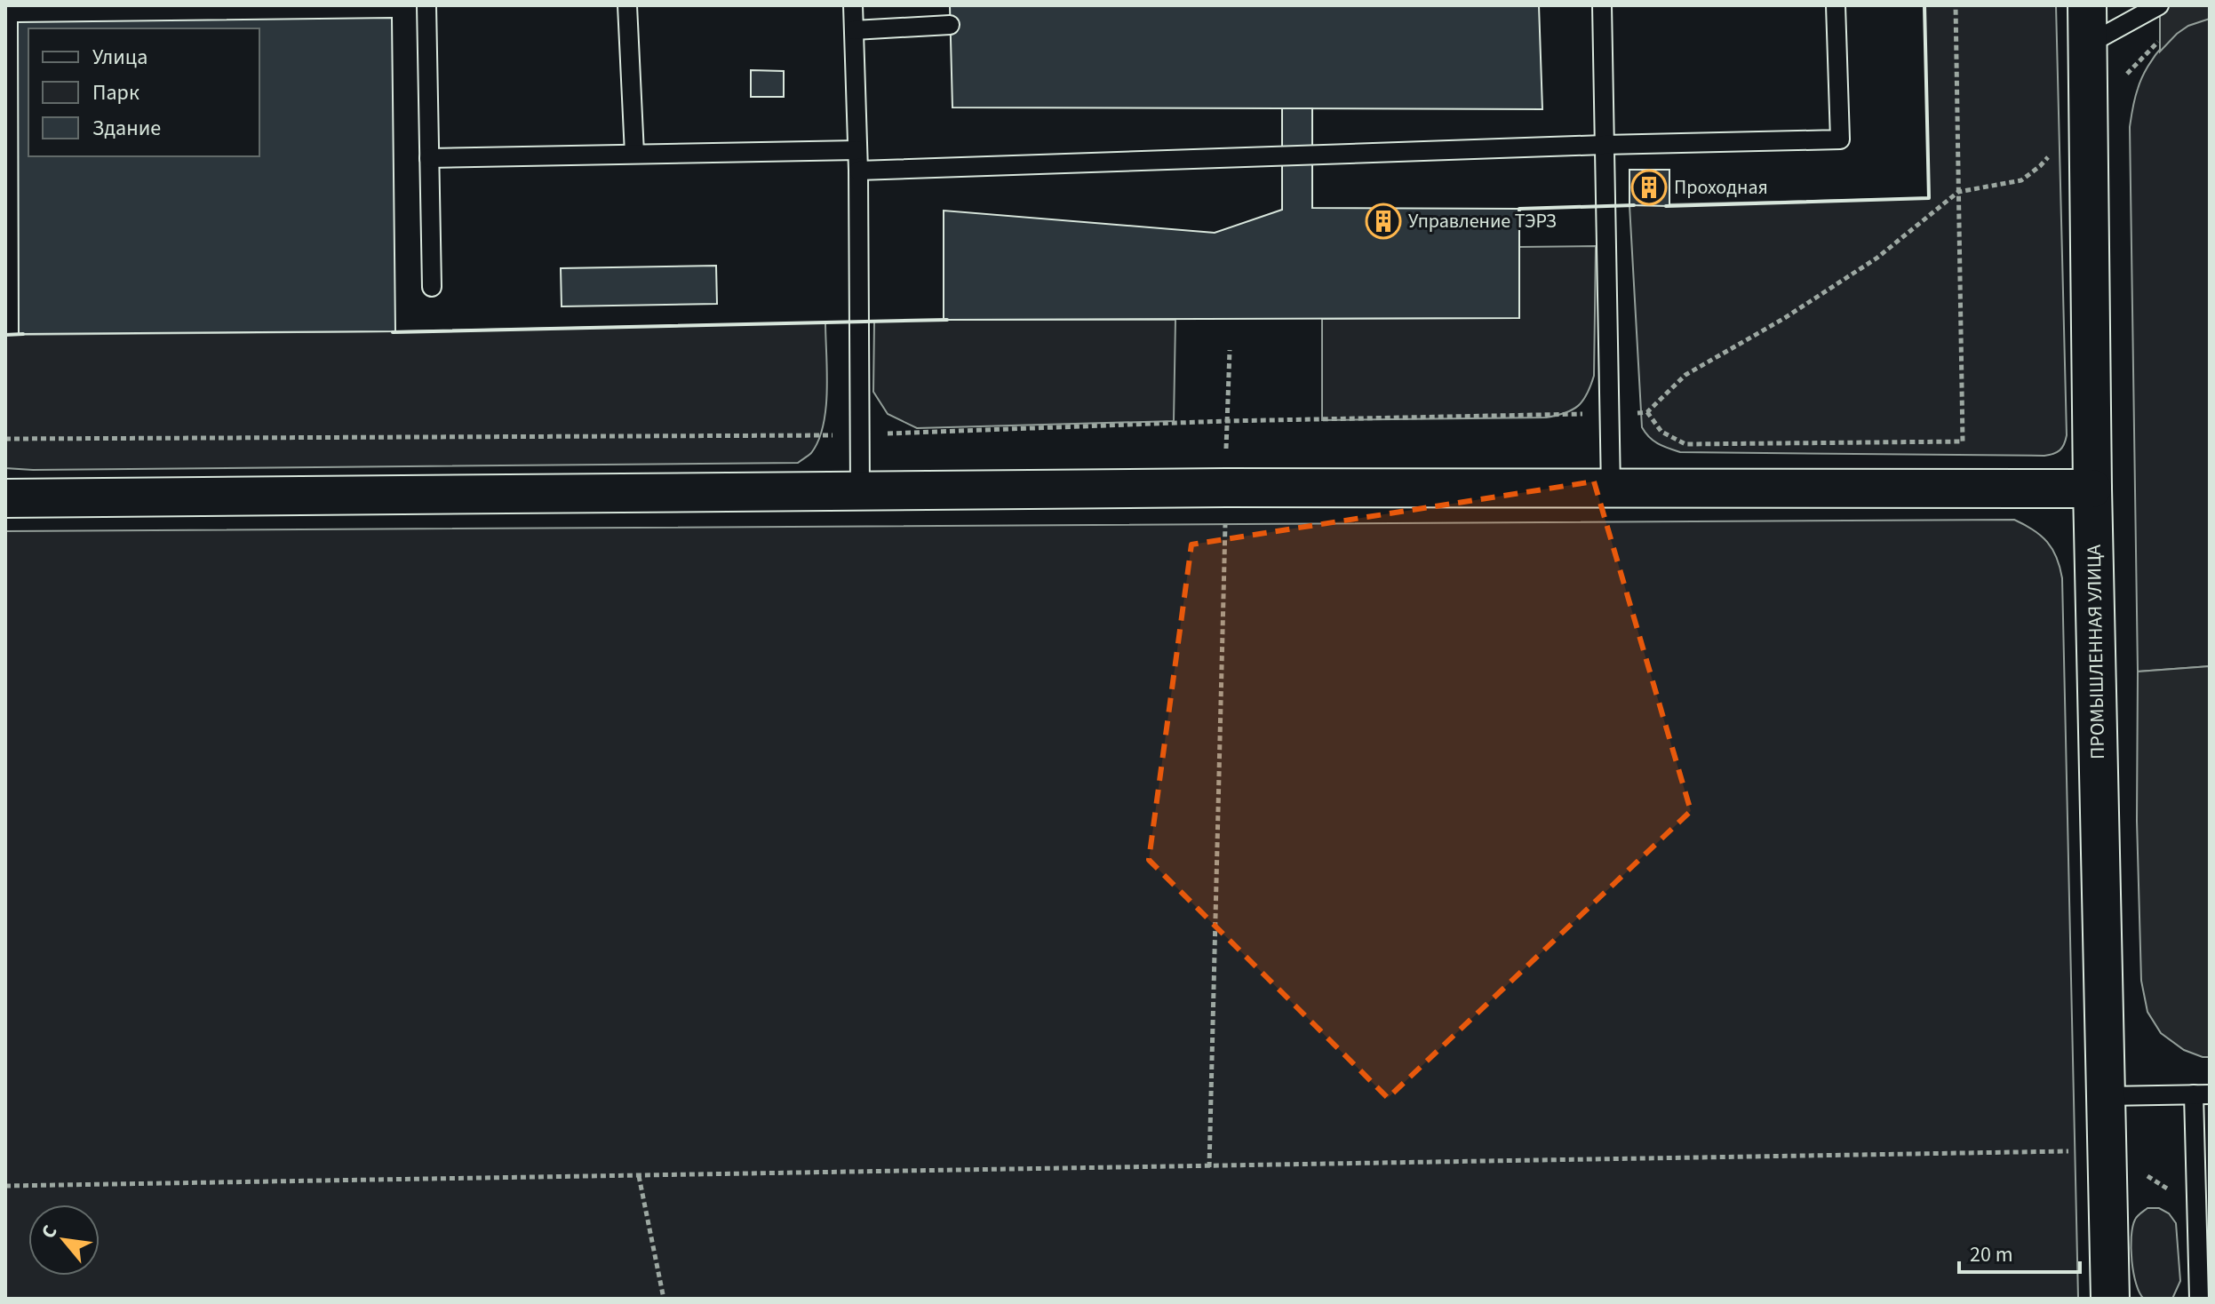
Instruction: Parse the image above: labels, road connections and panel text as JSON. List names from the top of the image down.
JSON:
{
  "streets": {
    "street": ["ПРОМЫШЛЕННАЯ УЛИЦА"]
  },
  "places": {
    "building": ["Проходная", "Управление ТЭРЗ"]
  },
  "legend": ["Улица", "Парк", "Здание"],
  "scale_bar": "20 m",
  "north": "top left"
}
